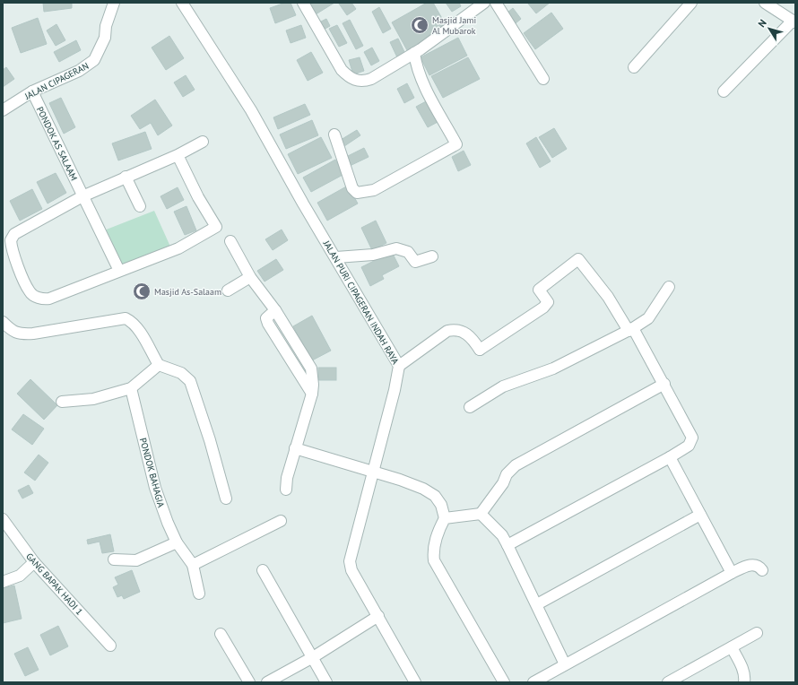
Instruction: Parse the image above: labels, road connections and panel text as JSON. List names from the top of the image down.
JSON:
{
  "streets": {
    "street": [
      "JALAN CIPAGERAN",
      "PONDOK AS SALAAM",
      "JALAN PURI CIPAGERAN INDAH RAYA",
      "PONDOK BAHAGIA",
      "GANG BAPAK HADI 1"
    ]
  },
  "crossings": [
    ["JALAN CIPAGERAN", "PONDOK AS SALAAM"]
  ],
  "places": {
    "mosque": ["Masjid Jami Al Mubarok", "Masjid As-Salaam"]
  },
  "north": "top left"
}
